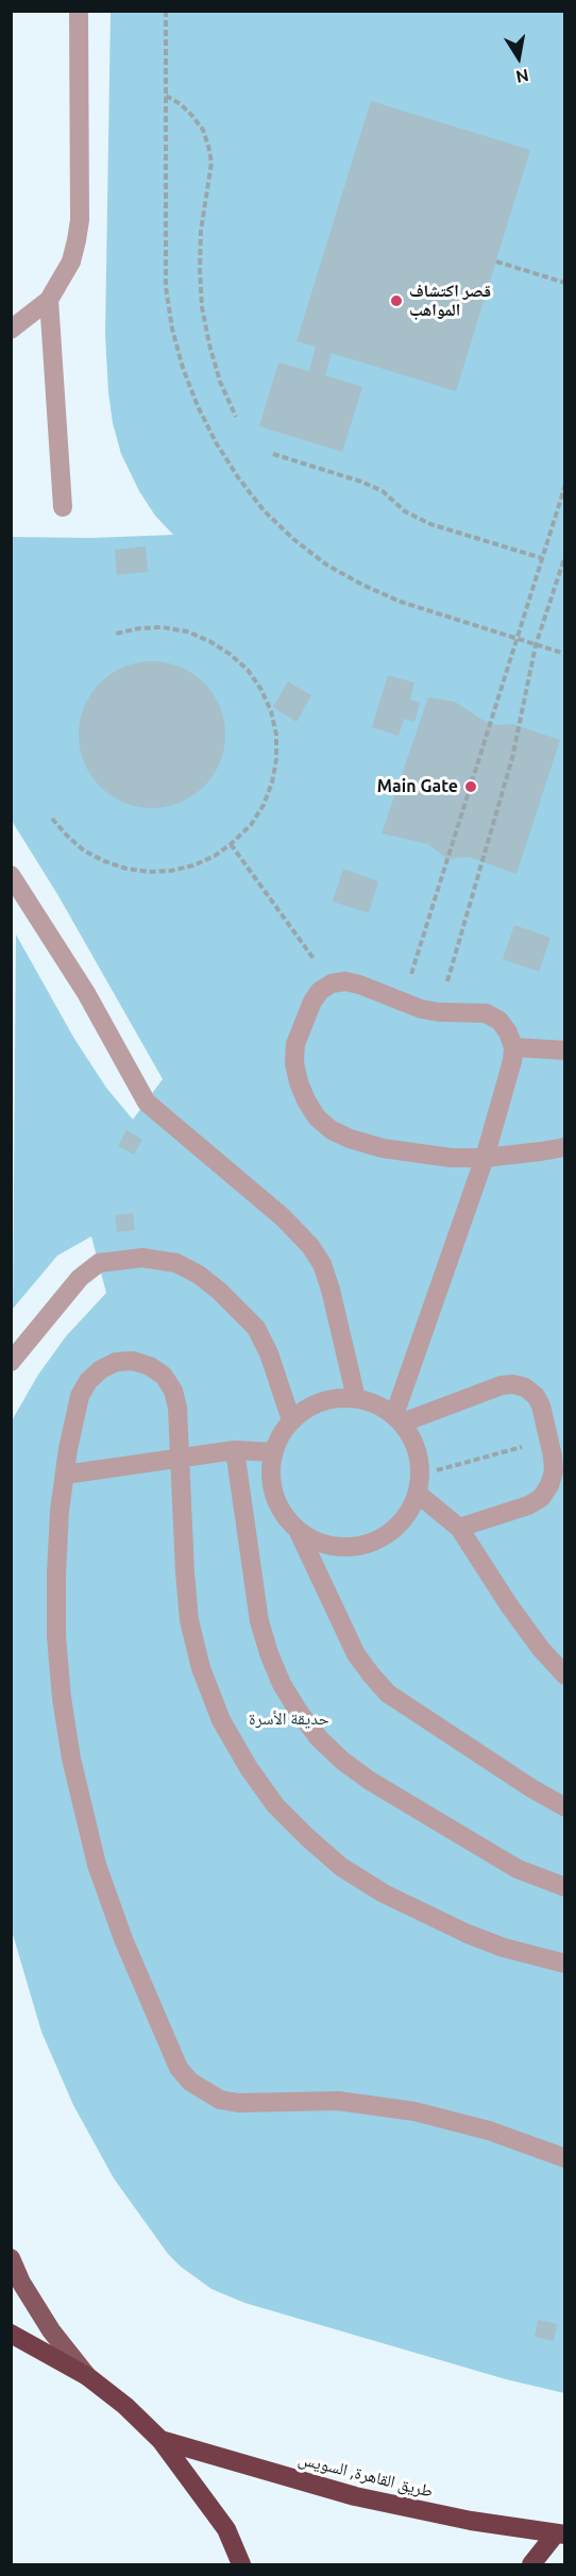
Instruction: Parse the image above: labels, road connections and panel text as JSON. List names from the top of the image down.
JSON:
{
  "streets": {
    "highway": ["طريق القاهرة, السويس"]
  },
  "parks": ["حديقة الأسرة"],
  "places": ["قصر اكتشاف المواهب", "Main Gate"],
  "north": "bottom"
}
